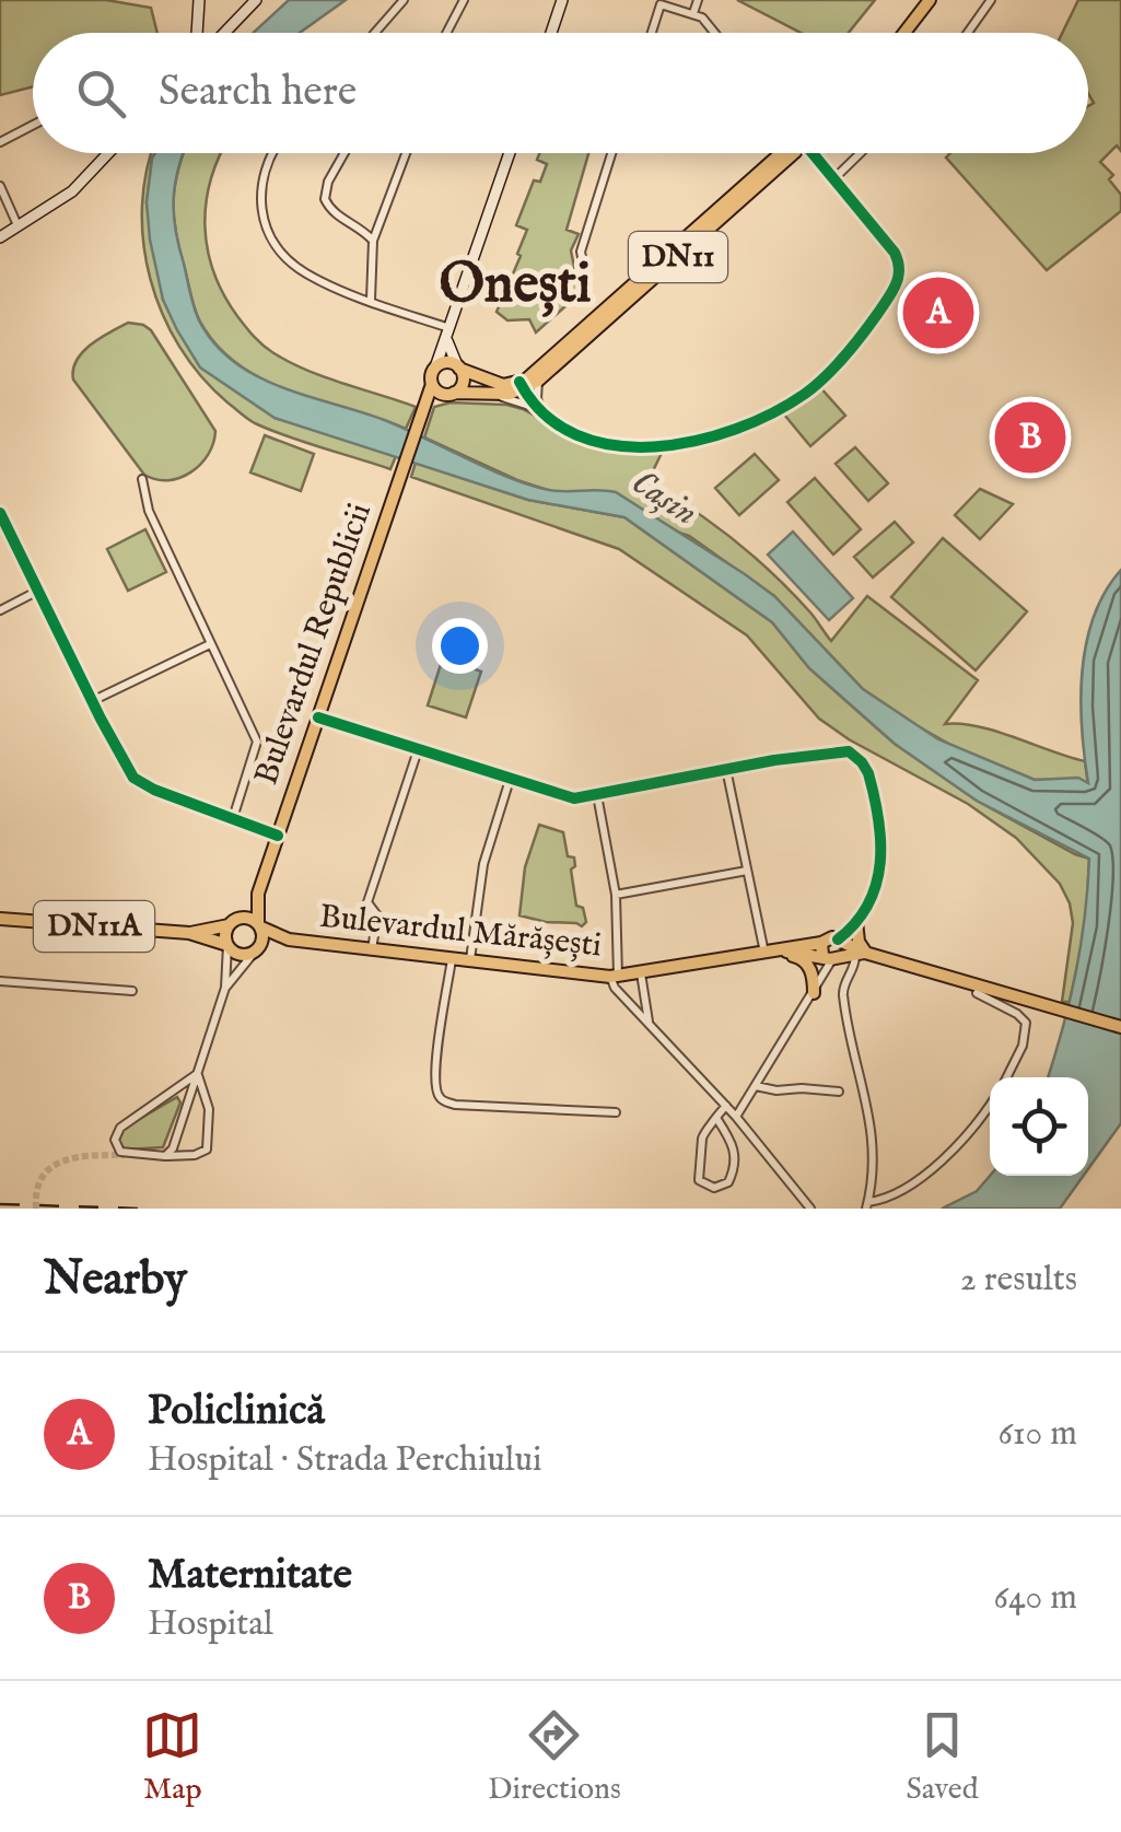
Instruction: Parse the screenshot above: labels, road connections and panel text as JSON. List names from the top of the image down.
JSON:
{
  "streets": {
    "main road": [
      "DN11",
      "Bulevardul Republicii",
      "DN11A",
      "Bulevardul Mărășești"
    ]
  },
  "crossings": [
    ["DN11", "Bulevardul Republicii"],
    ["DN11A", "Bulevardul Mărășești"]
  ],
  "districts": ["Onești"],
  "water": ["Cașin"],
  "page": {
    "search": "Search here",
    "pins": ["A", "B"],
    "heading": ["Nearby", "2 results"],
    "list": [
      {
        "mark": "A",
        "name": "Policlinică",
        "note": "Hospital · Strada Perchiului",
        "value": "610 m"
      },
      {
        "mark": "B",
        "name": "Maternitate",
        "note": "Hospital",
        "value": "640 m"
      }
    ],
    "nav": ["Map", "Directions", "Saved"]
  }
}
